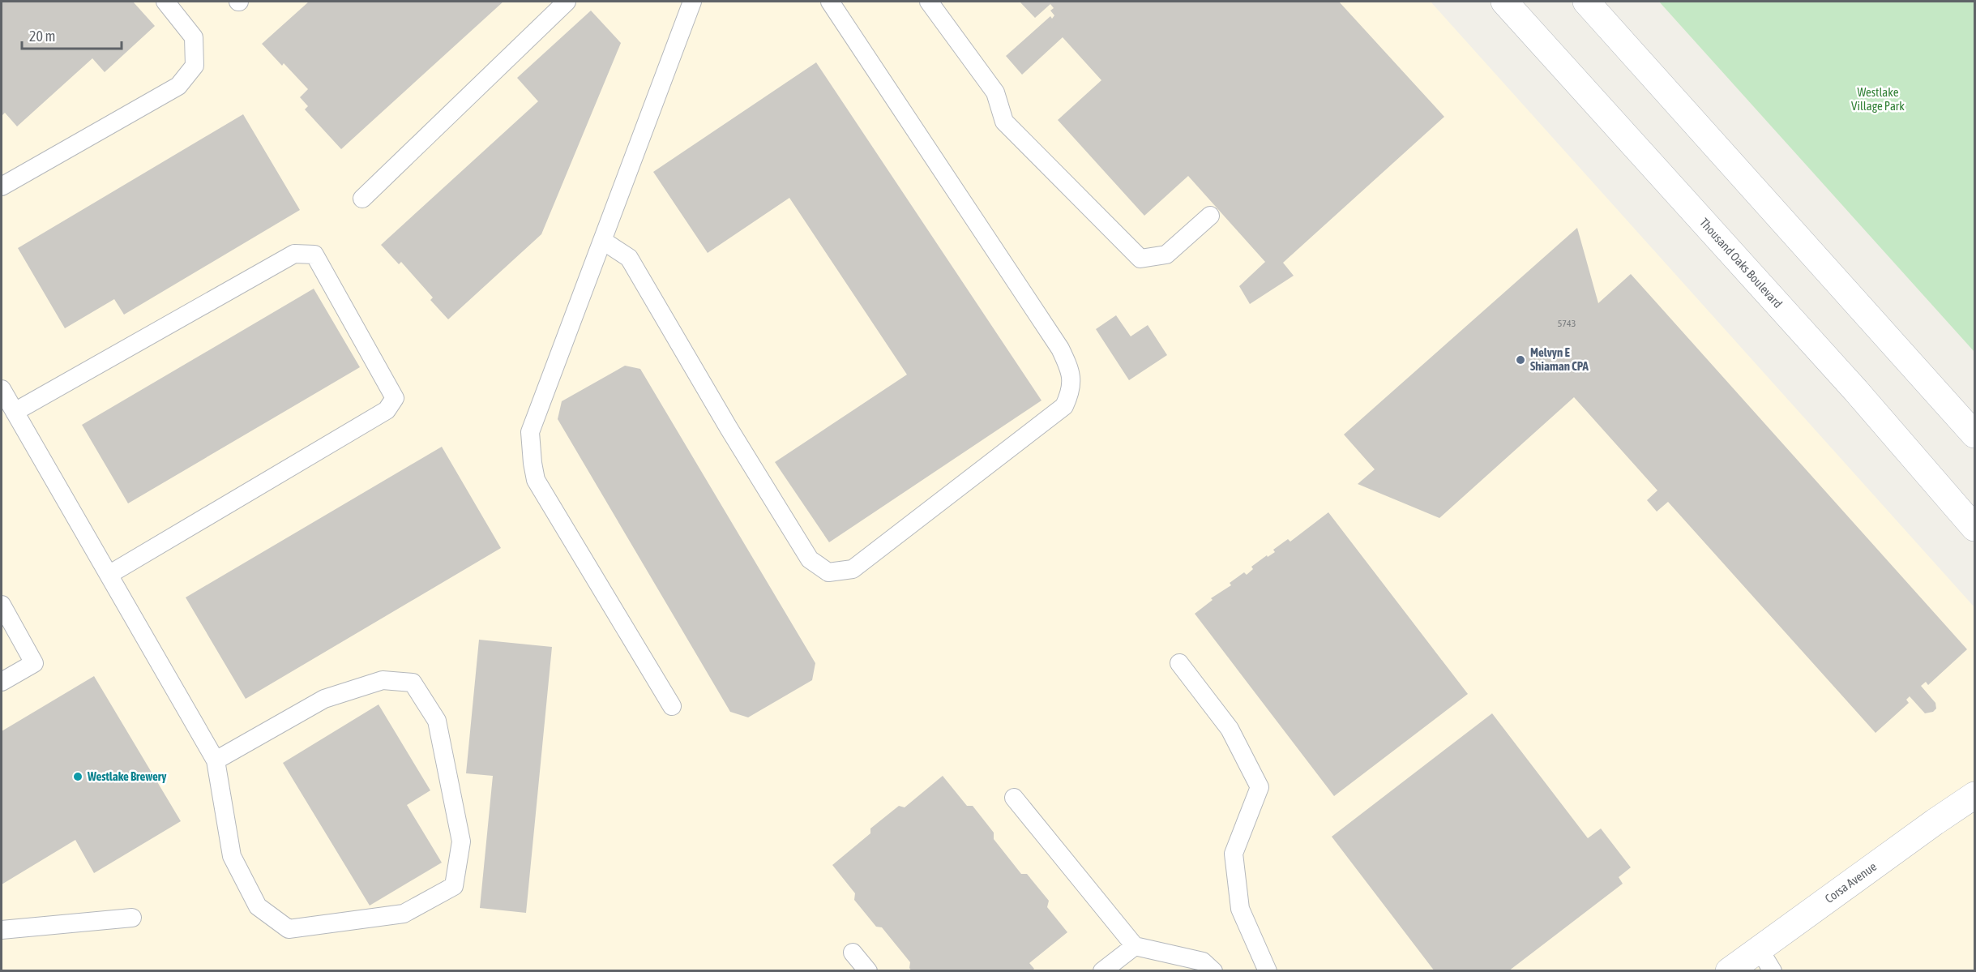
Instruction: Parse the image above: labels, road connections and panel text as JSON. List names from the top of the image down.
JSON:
{
  "streets": {
    "main road": ["Thousand Oaks Boulevard", "Corsa Avenue"]
  },
  "parks": ["Westlake Village Park"],
  "places": ["Melvyn E Shiaman CPA", "Westlake Brewery"],
  "house_numbers": ["5743"],
  "scale_bar": "20 m"
}
